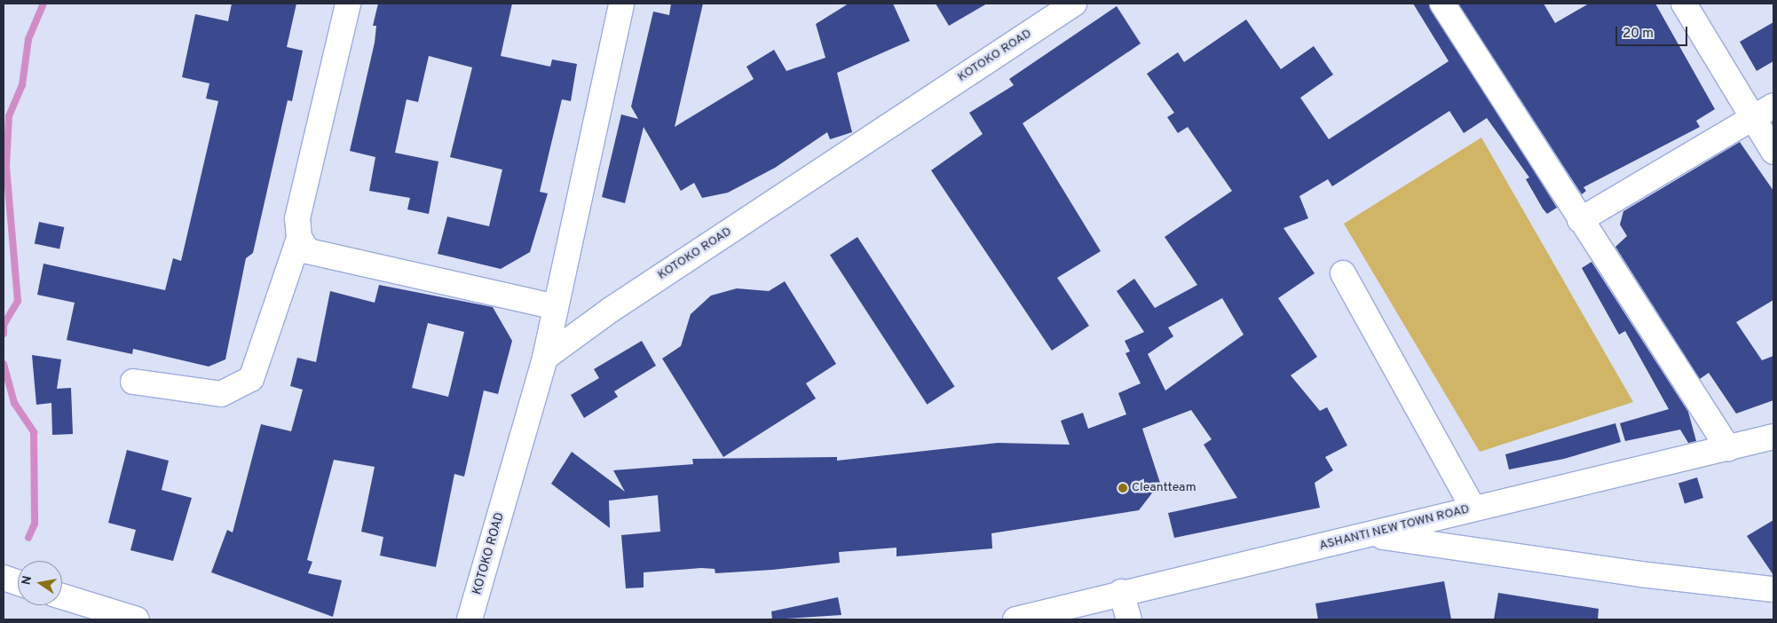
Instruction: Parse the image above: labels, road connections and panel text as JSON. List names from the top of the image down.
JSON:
{
  "streets": {
    "street": ["KOTOKO ROAD", "ASHANTI NEW TOWN ROAD"]
  },
  "places": ["Cleantteam"],
  "scale_bar": "20 m",
  "north": "left"
}
